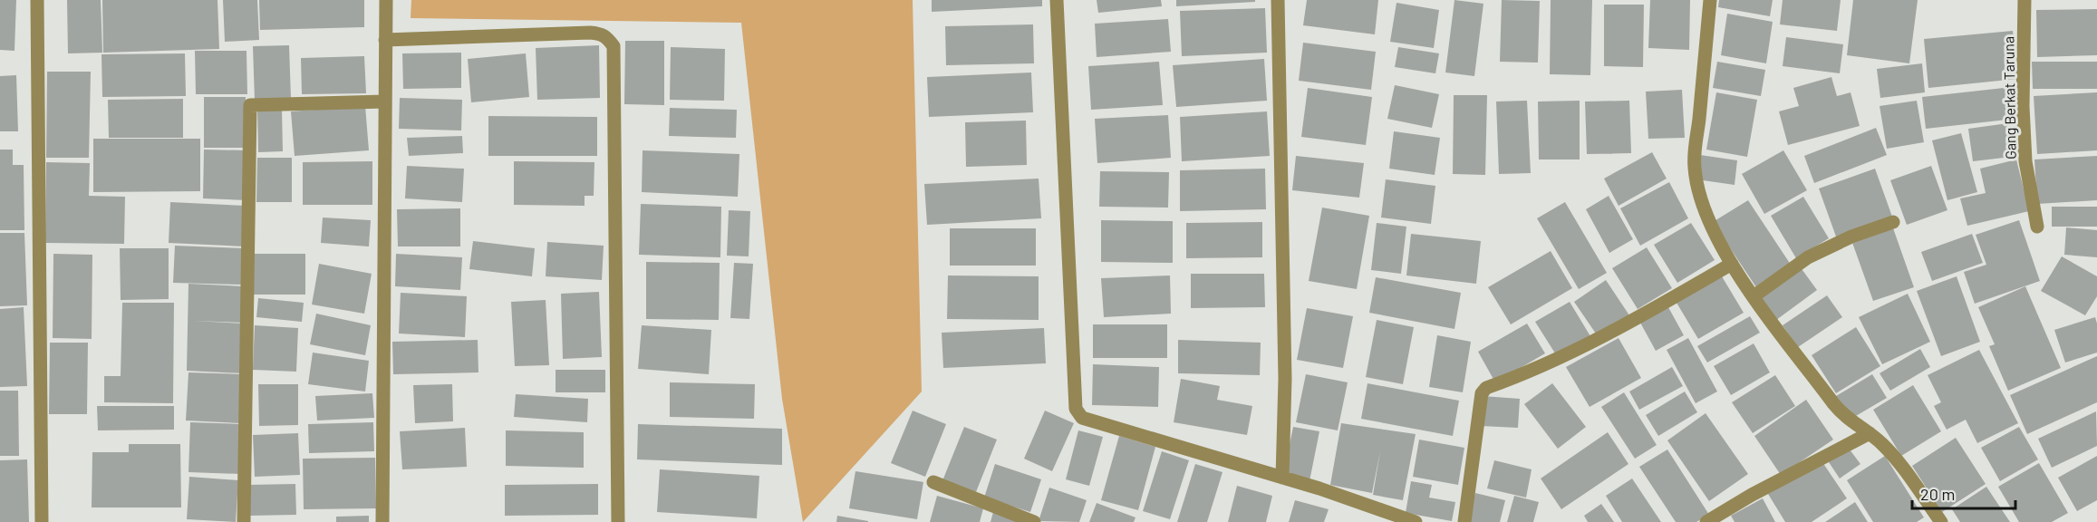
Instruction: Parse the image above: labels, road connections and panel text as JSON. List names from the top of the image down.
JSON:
{
  "streets": {
    "street": ["Gang Berkat Taruna"]
  },
  "scale_bar": "20 m"
}
